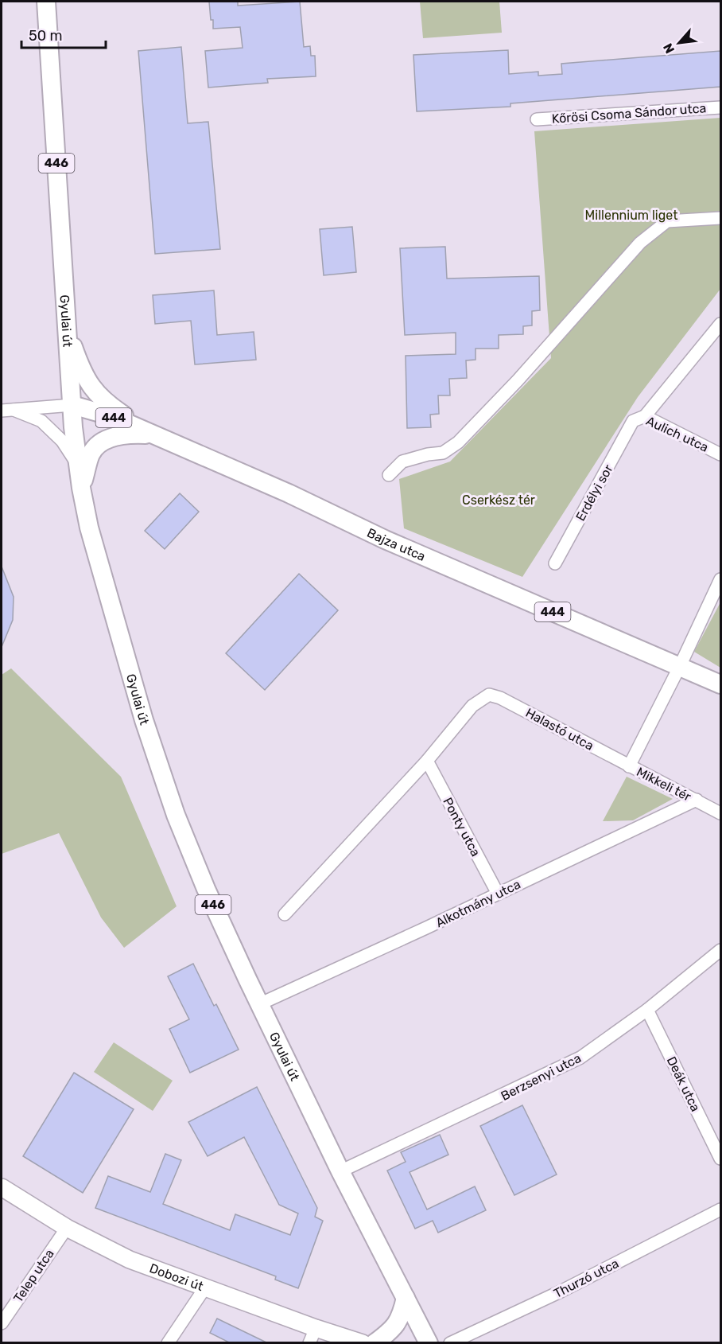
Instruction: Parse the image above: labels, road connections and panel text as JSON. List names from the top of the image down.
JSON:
{
  "streets": {
    "main road": [
      "446",
      "Gyulai út",
      "444",
      "Bajza utca",
      "Dobozi út"
    ],
    "street": [
      "Kőrösi Csoma Sándor utca",
      "Aulich utca",
      "Erdélyi sor",
      "Halastó utca",
      "Mikkeli tér",
      "Ponty utca",
      "Alkotmány utca",
      "Berzsenyi utca",
      "Deák utca",
      "Telep utca",
      "Thurzó utca"
    ]
  },
  "crossings": [
    ["Gyulai út", "Bajza utca"],
    ["Gyulai út", "Alkotmány utca"],
    ["Gyulai út", "Berzsenyi utca"],
    ["Aulich utca", "Erdélyi sor"],
    ["Bajza utca", "Mikkeli tér"],
    ["Halastó utca", "Mikkeli tér"],
    ["Halastó utca", "Ponty utca"],
    ["Mikkeli tér", "Alkotmány utca"],
    ["Ponty utca", "Alkotmány utca"],
    ["Berzsenyi utca", "Deák utca"],
    ["Telep utca", "Dobozi út"]
  ],
  "parks": ["Millennium liget", "Cserkész tér"],
  "scale_bar": "50 m",
  "north": "bottom left"
}
